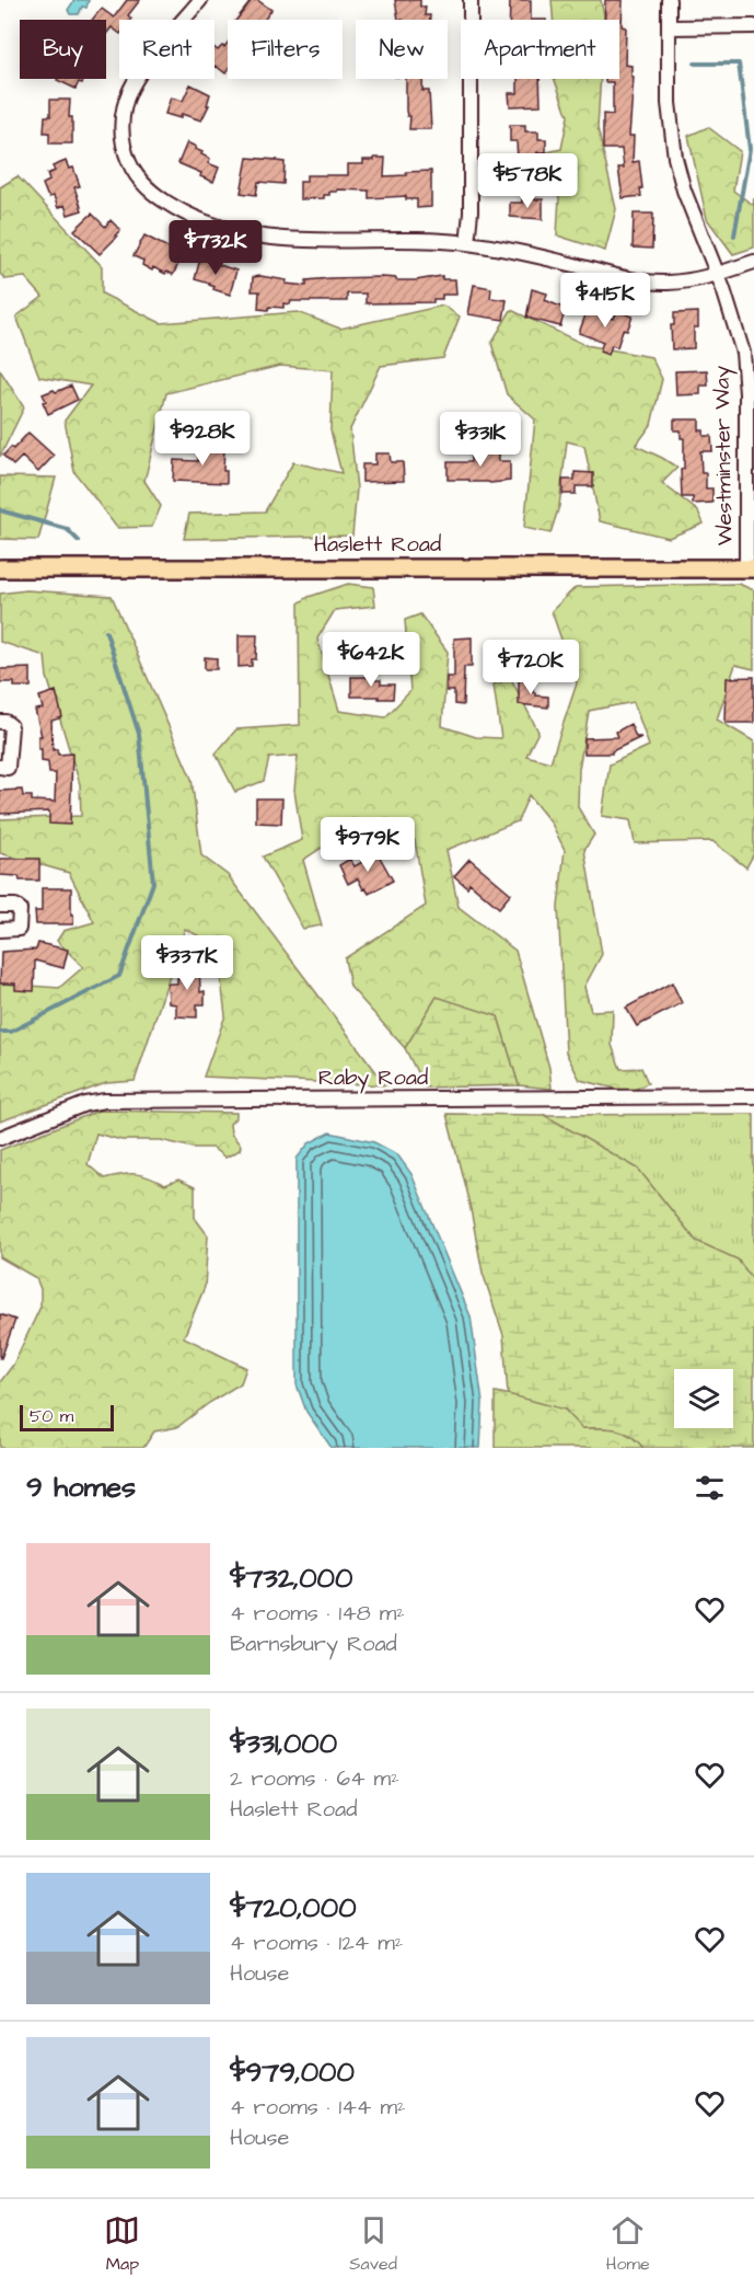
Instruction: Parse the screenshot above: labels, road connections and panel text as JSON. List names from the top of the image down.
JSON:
{
  "streets": {
    "main road": ["Haslett Road"],
    "street": ["Westminster Way", "Raby Road"]
  },
  "crossings": [
    ["Westminster Way", "Haslett Road"]
  ],
  "scale_bar": "50 m",
  "page": {
    "chip": [
      "Buy",
      "Rent",
      "Filters",
      "New",
      "Apartment"
    ],
    "price": [
      "$578K",
      "$732K",
      "$415K",
      "$928K",
      "$331K",
      "$642K",
      "$720K",
      "$979K",
      "$337K"
    ],
    "scale": "50 m",
    "heading": "9 homes",
    "list": [
      {
        "name": "$732,000",
        "note": "4 rooms · 148 m² · Barnsbury Road"
      },
      {
        "name": "$331,000",
        "note": "2 rooms · 64 m² · Haslett Road"
      },
      {
        "name": "$720,000",
        "note": "4 rooms · 124 m² · House"
      },
      {
        "name": "$979,000",
        "note": "4 rooms · 144 m² · House"
      }
    ],
    "tabs": ["Map", "Saved", "Home"]
  }
}
